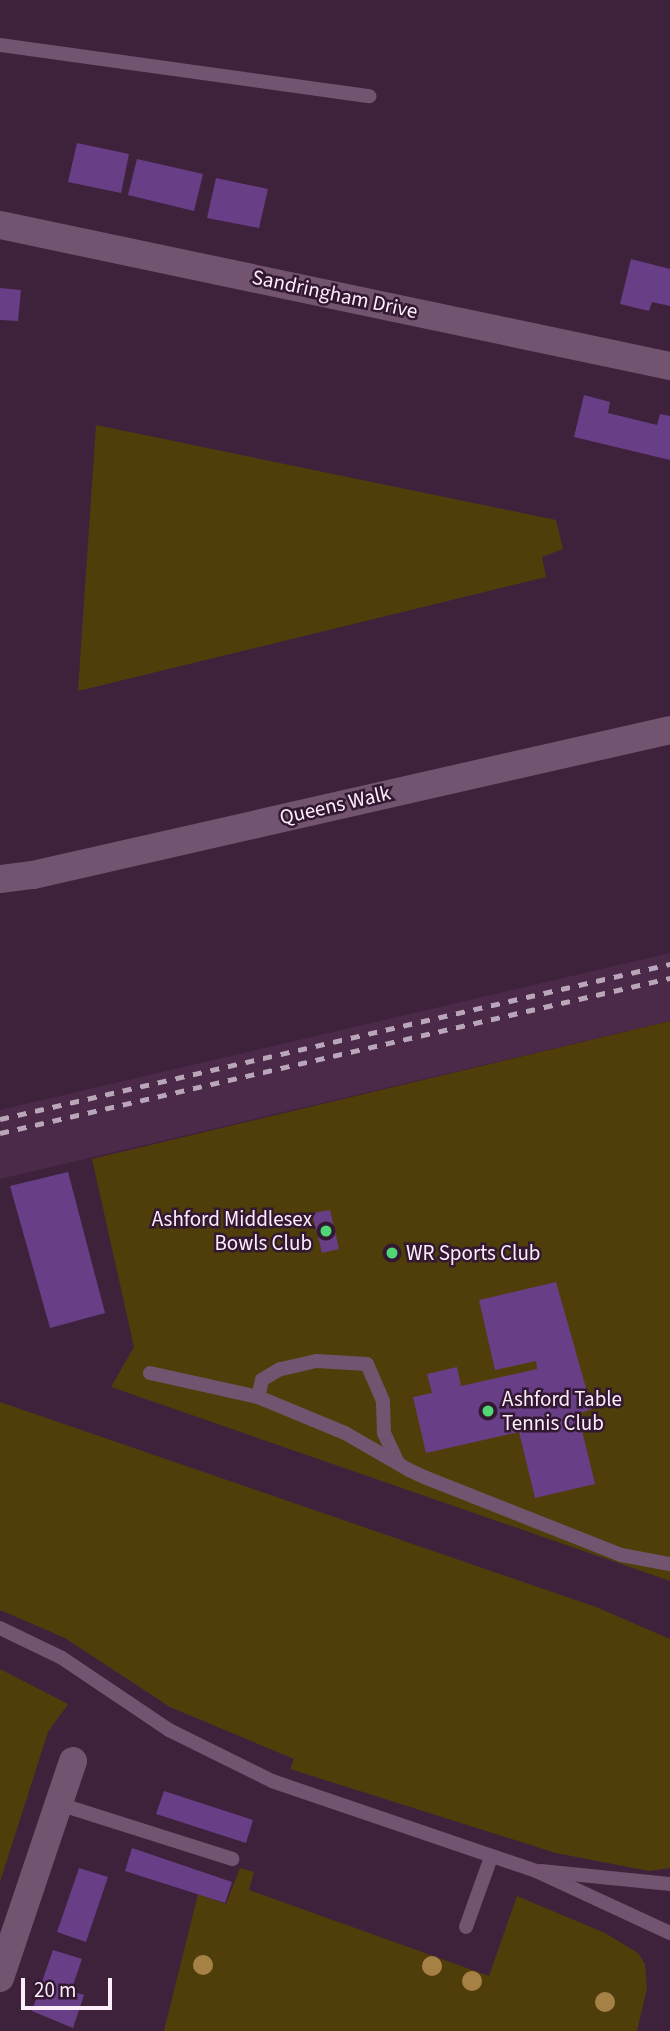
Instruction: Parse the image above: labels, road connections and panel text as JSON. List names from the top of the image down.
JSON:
{
  "streets": {
    "street": ["Sandringham Drive", "Queens Walk"]
  },
  "places": ["Ashford Middlesex Bowls Club", "WR Sports Club", "Ashford Table Tennis Club"],
  "scale_bar": "20 m"
}
